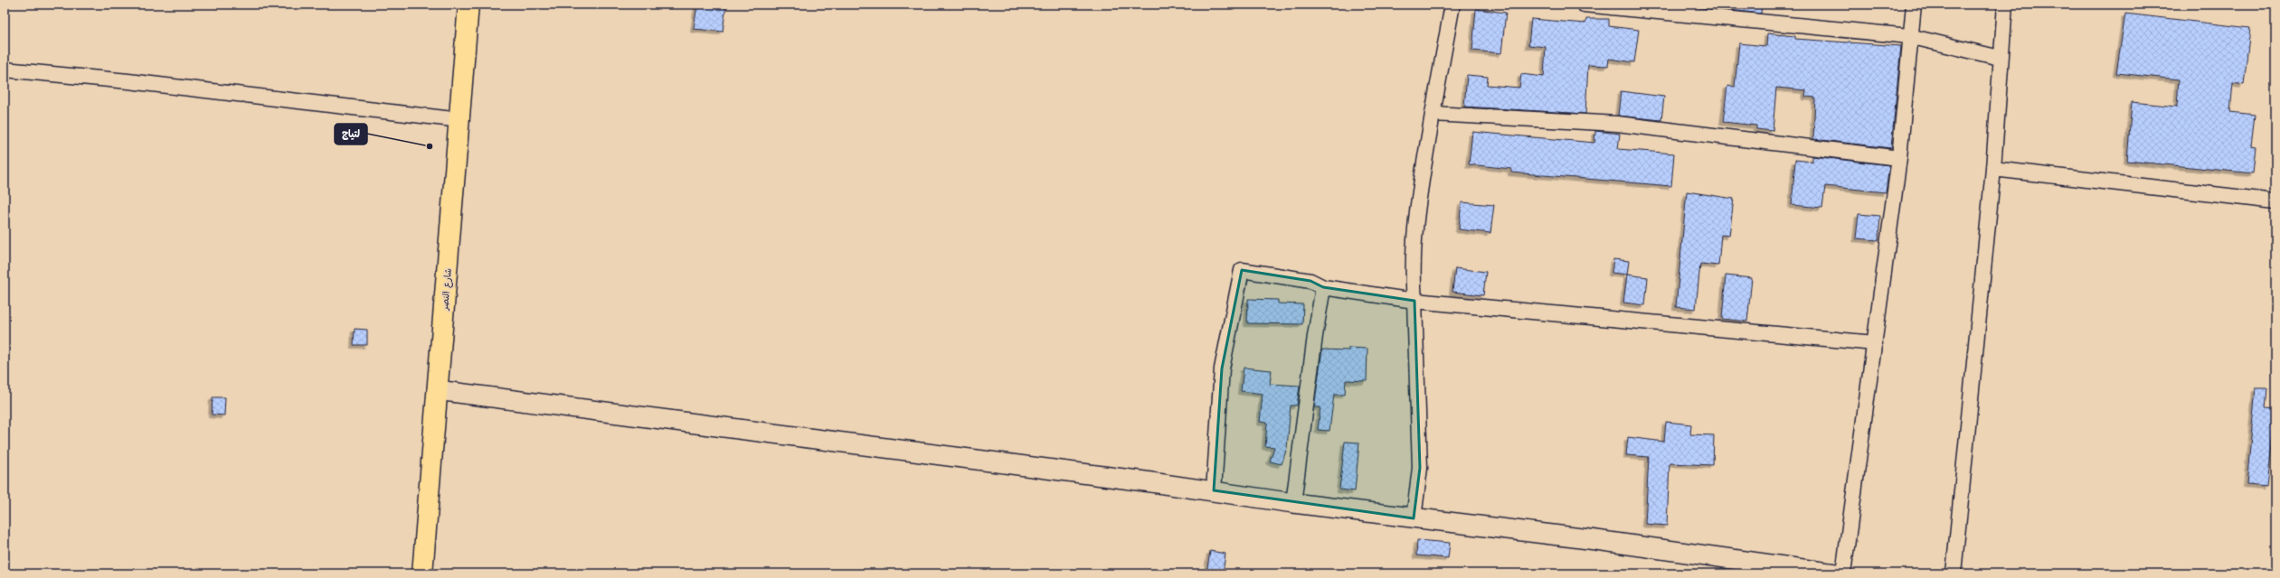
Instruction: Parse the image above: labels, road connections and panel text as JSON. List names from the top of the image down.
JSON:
{
  "streets": {
    "main road": ["شارع النصر"]
  },
  "places": ["لتياج"]
}
